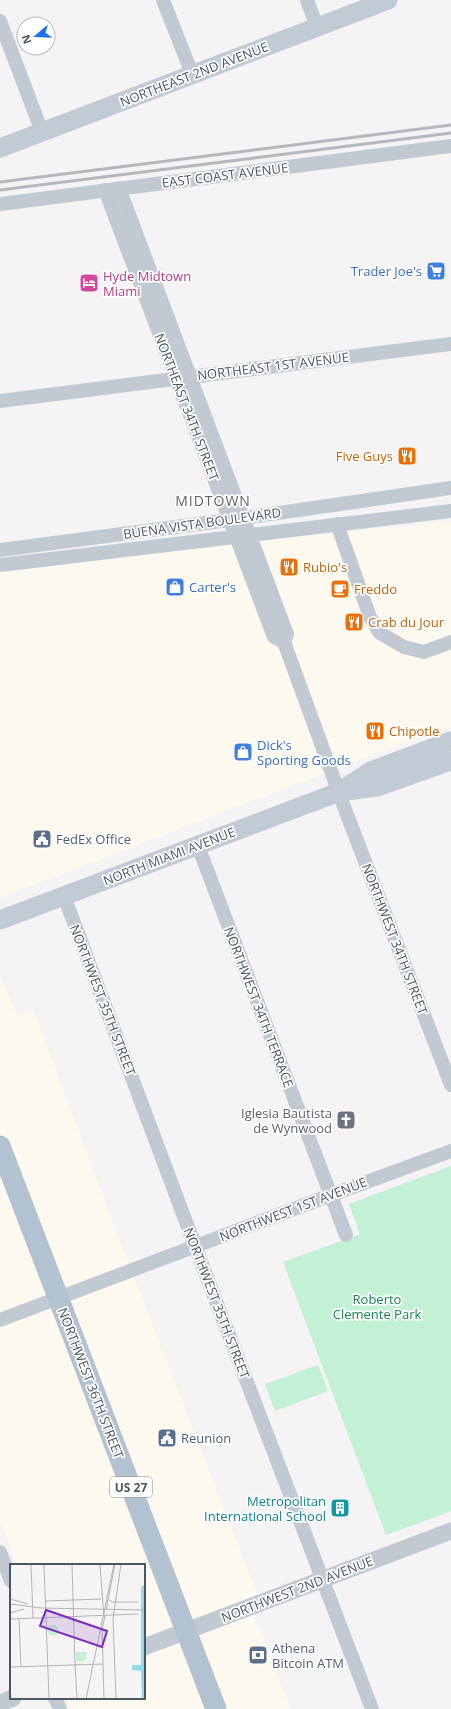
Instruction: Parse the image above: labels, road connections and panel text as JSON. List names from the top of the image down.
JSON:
{
  "streets": {
    "main road": [
      "NORTHEAST 2ND AVENUE",
      "NORTH MIAMI AVENUE",
      "NORTHWEST 36TH STREET",
      "US 27"
    ],
    "street": [
      "EAST COAST AVENUE",
      "NORTHEAST 1ST AVENUE",
      "NORTHEAST 34TH STREET",
      "BUENA VISTA BOULEVARD",
      "NORTHWEST 34TH STREET",
      "NORTHWEST 35TH STREET",
      "NORTHWEST 34TH TERRACE",
      "NORTHWEST 1ST AVENUE",
      "NORTHWEST 2ND AVENUE"
    ]
  },
  "crossings": [
    ["EAST COAST AVENUE", "NORTHEAST 34TH STREET"],
    ["NORTHEAST 1ST AVENUE", "NORTHEAST 34TH STREET"],
    ["NORTHEAST 34TH STREET", "BUENA VISTA BOULEVARD"],
    ["NORTHEAST 34TH STREET", "NORTH MIAMI AVENUE"],
    ["NORTHEAST 34TH STREET", "NORTHWEST 34TH STREET"],
    ["NORTH MIAMI AVENUE", "NORTHWEST 34TH STREET"],
    ["NORTH MIAMI AVENUE", "NORTHWEST 35TH STREET"],
    ["NORTH MIAMI AVENUE", "NORTHWEST 34TH TERRACE"],
    ["NORTHWEST 35TH STREET", "NORTHWEST 1ST AVENUE"],
    ["NORTHWEST 35TH STREET", "NORTHWEST 2ND AVENUE"],
    ["NORTHWEST 34TH TERRACE", "NORTHWEST 1ST AVENUE"],
    ["NORTHWEST 1ST AVENUE", "NORTHWEST 36TH STREET"],
    ["NORTHWEST 36TH STREET", "NORTHWEST 2ND AVENUE"]
  ],
  "districts": ["MIDTOWN"],
  "parks": ["Roberto Clemente Park"],
  "places": {
    "supermarket": ["Trader Joe's"],
    "hotel": ["Hyde Midtown Miami"],
    "restaurant": [
      "Five Guys",
      "Rubio's",
      "Crab du Jour",
      "Chipotle"
    ],
    "shop": ["Carter's", "Dick's Sporting Goods"],
    "cafe": ["Freddo"],
    "public building": ["FedEx Office", "Reunion"],
    "church": ["Iglesia Bautista de Wynwood"],
    "building": ["Metropolitan International School"],
    "bank": ["Athena Bitcoin ATM"]
  },
  "north": "left"
}
